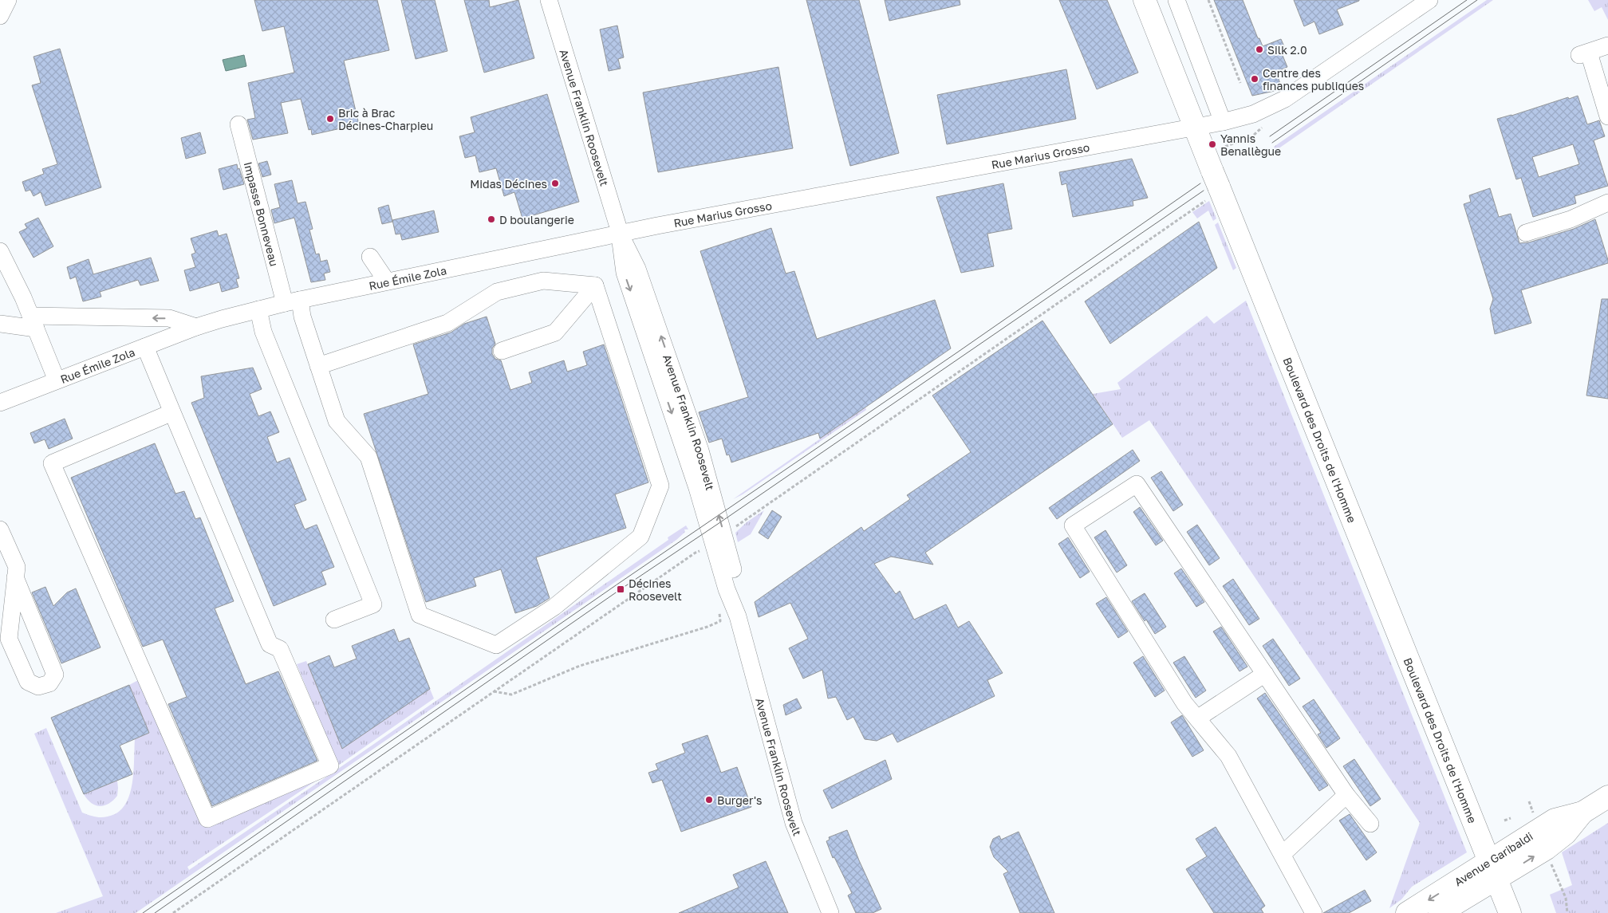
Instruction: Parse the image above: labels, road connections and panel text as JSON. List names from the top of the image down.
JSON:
{
  "streets": {
    "main road": ["Boulevard des Droits de l'Homme", "Avenue Garibaldi"],
    "street": [
      "Avenue Franklin Roosevelt",
      "Rue Marius Grosso",
      "Impasse Bonneveau",
      "Rue Émile Zola"
    ]
  },
  "crossings": [
    ["Avenue Franklin Roosevelt", "Rue Marius Grosso"],
    ["Avenue Franklin Roosevelt", "Rue Émile Zola"],
    ["Rue Marius Grosso", "Rue Émile Zola"],
    ["Rue Marius Grosso", "Boulevard des Droits de l'Homme"],
    ["Impasse Bonneveau", "Rue Émile Zola"],
    ["Boulevard des Droits de l'Homme", "Avenue Garibaldi"]
  ],
  "places": {
    "other": [
      "Silk 2.0",
      "Centre des finances publiques",
      "Bric à Brac Décines-Charpieu",
      "Yannis Benallègue",
      "Midas Décines",
      "D boulangerie",
      "Burger's"
    ],
    "transit": ["Décines Roosevelt"]
  }
}
